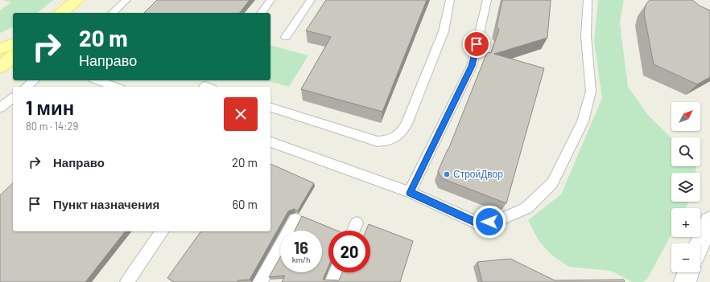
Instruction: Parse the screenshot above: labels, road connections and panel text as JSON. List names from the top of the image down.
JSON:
{
  "places": ["СтройДвор"],
  "north": "top right",
  "page": {
    "turn": ["20 m", "Направо"],
    "heading": ["1 мин", "80 m · 14:29"],
    "map_buttons": ["+", "−"],
    "list": [
      {
        "name": "Направо",
        "value": "20 m"
      },
      {
        "name": "Пункт назначения",
        "value": "60 m"
      }
    ],
    "speed": "16 km/h",
    "limit": "20"
  }
}
